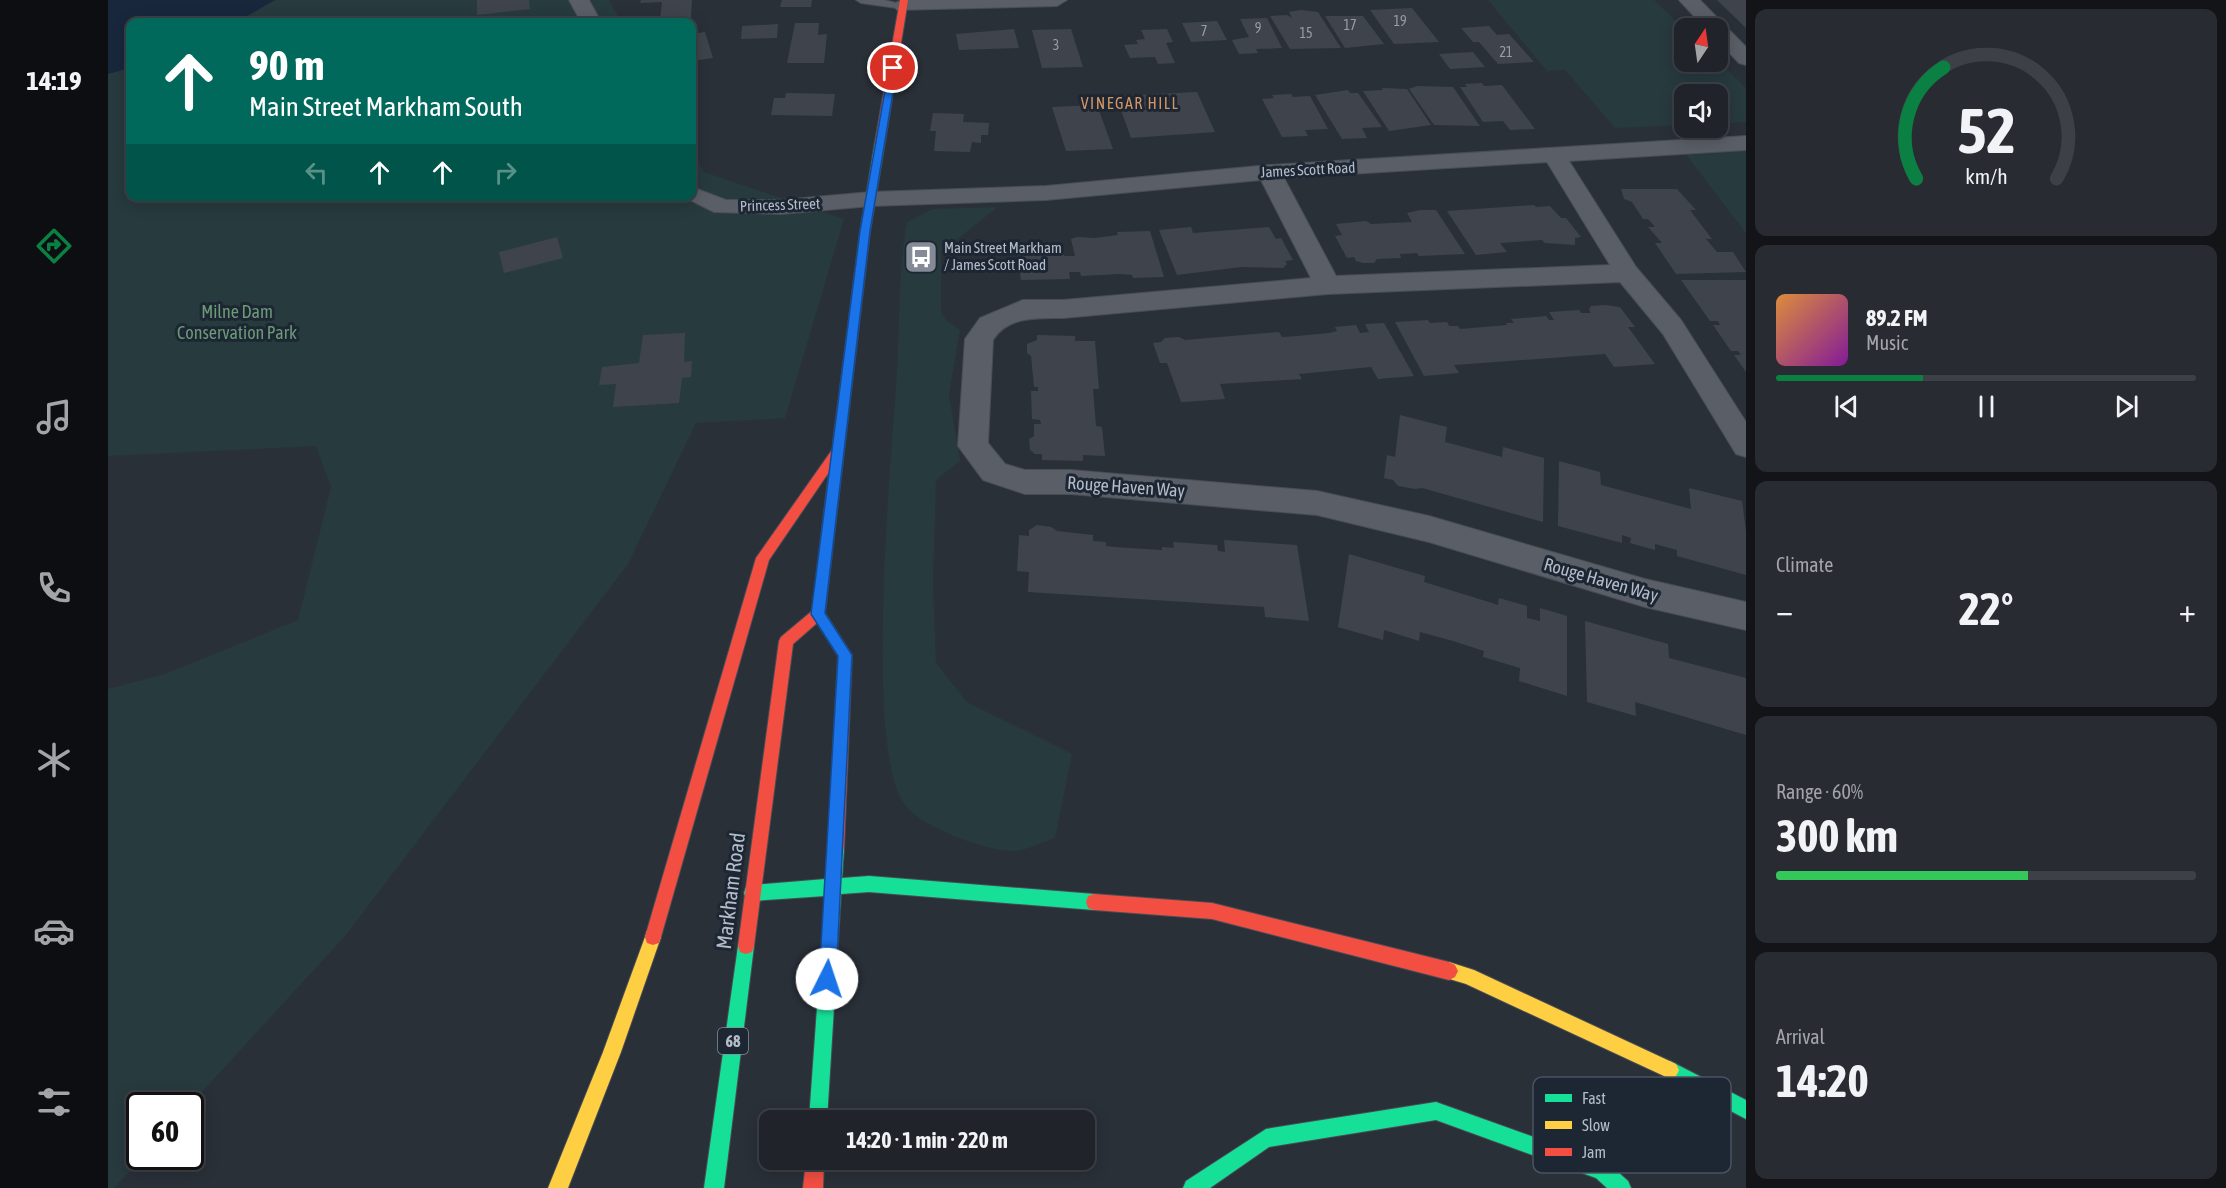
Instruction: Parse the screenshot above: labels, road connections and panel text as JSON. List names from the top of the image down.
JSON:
{
  "streets": {
    "main road": ["Markham Road", "68"],
    "street": ["James Scott Road", "Princess Street", "Rouge Haven Way"]
  },
  "crossings": [
    ["James Scott Road", "Princess Street"]
  ],
  "districts": ["VINEGAR HILL"],
  "parks": ["Milne Dam Conservation Park"],
  "places": {
    "bus stop": ["Main Street Markham / James Scott Road"]
  },
  "house_numbers": [
    "19",
    "17",
    "9",
    "7",
    "15",
    "3",
    "21"
  ],
  "legend": ["Fast", "Slow", "Jam"],
  "north": "top",
  "page": {
    "tabs": "14:19",
    "turn": ["90 m", "Main Street Markham South"],
    "song": ["89.2 FM", "Music"],
    "tile": [
      "Climate",
      ["Range · 60%", "300 km"],
      ["Arrival", "14:20"]
    ],
    "heat": ["−", "22°", "+"],
    "limit": "60",
    "trip": "14:20 · 1 min · 220 m",
    "gauge": ["52", "km/h"]
  }
}
